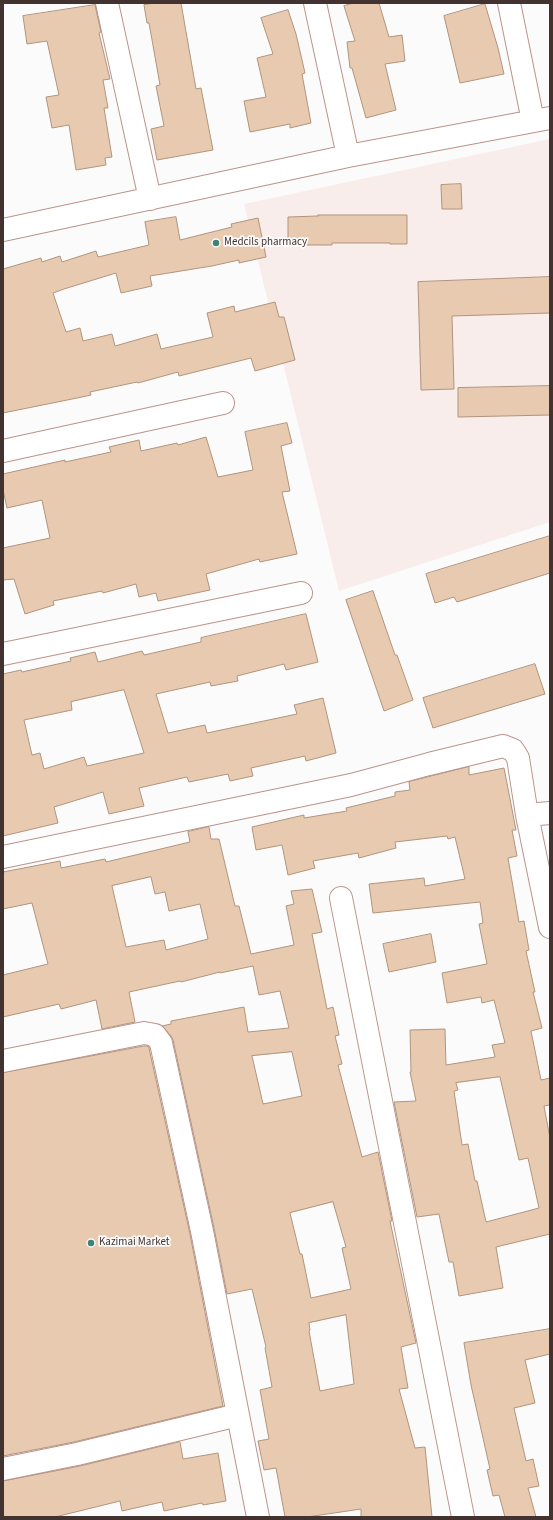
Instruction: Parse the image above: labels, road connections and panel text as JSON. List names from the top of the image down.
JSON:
{
  "places": ["Medcils pharmacy", "Kazimai Market"]
}
